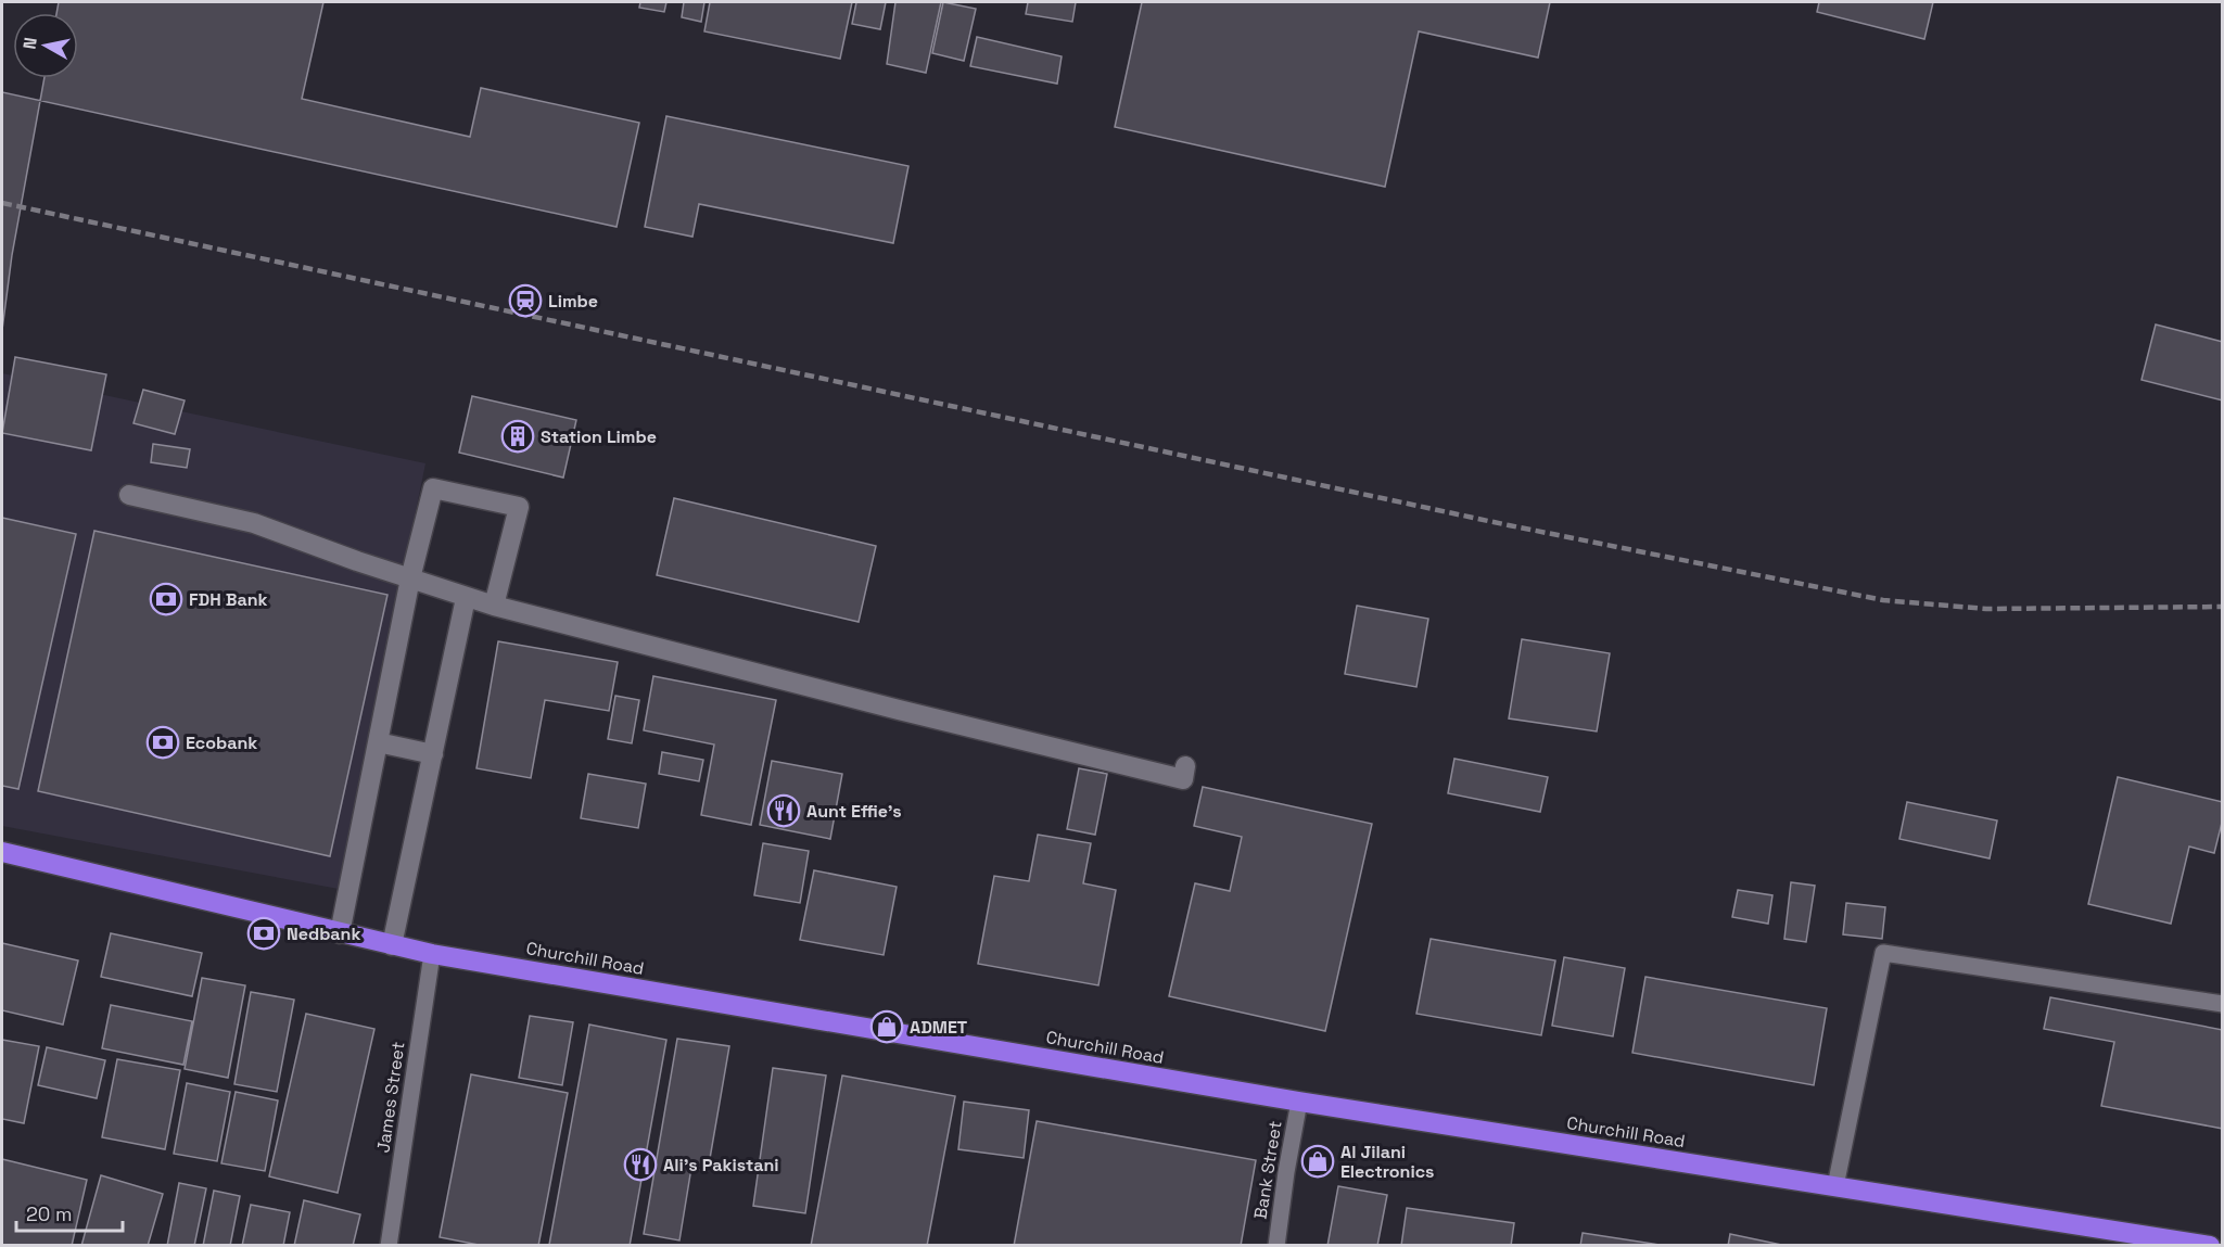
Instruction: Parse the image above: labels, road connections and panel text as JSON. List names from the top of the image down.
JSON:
{
  "streets": {
    "highway": ["Churchill Road"],
    "lane": ["James Street", "Bank Street"]
  },
  "crossings": [
    ["Churchill Road", "James Street"],
    ["Churchill Road", "Bank Street"]
  ],
  "places": {
    "station": ["Limbe"],
    "building": ["Station Limbe"],
    "bank": ["FDH Bank", "Ecobank", "Nedbank"],
    "restaurant": ["Aunt Effie's", "Ali's Pakistani"],
    "shop": ["ADMET", "Al Jilani Electronics"]
  },
  "scale_bar": "20 m",
  "north": "left"
}
